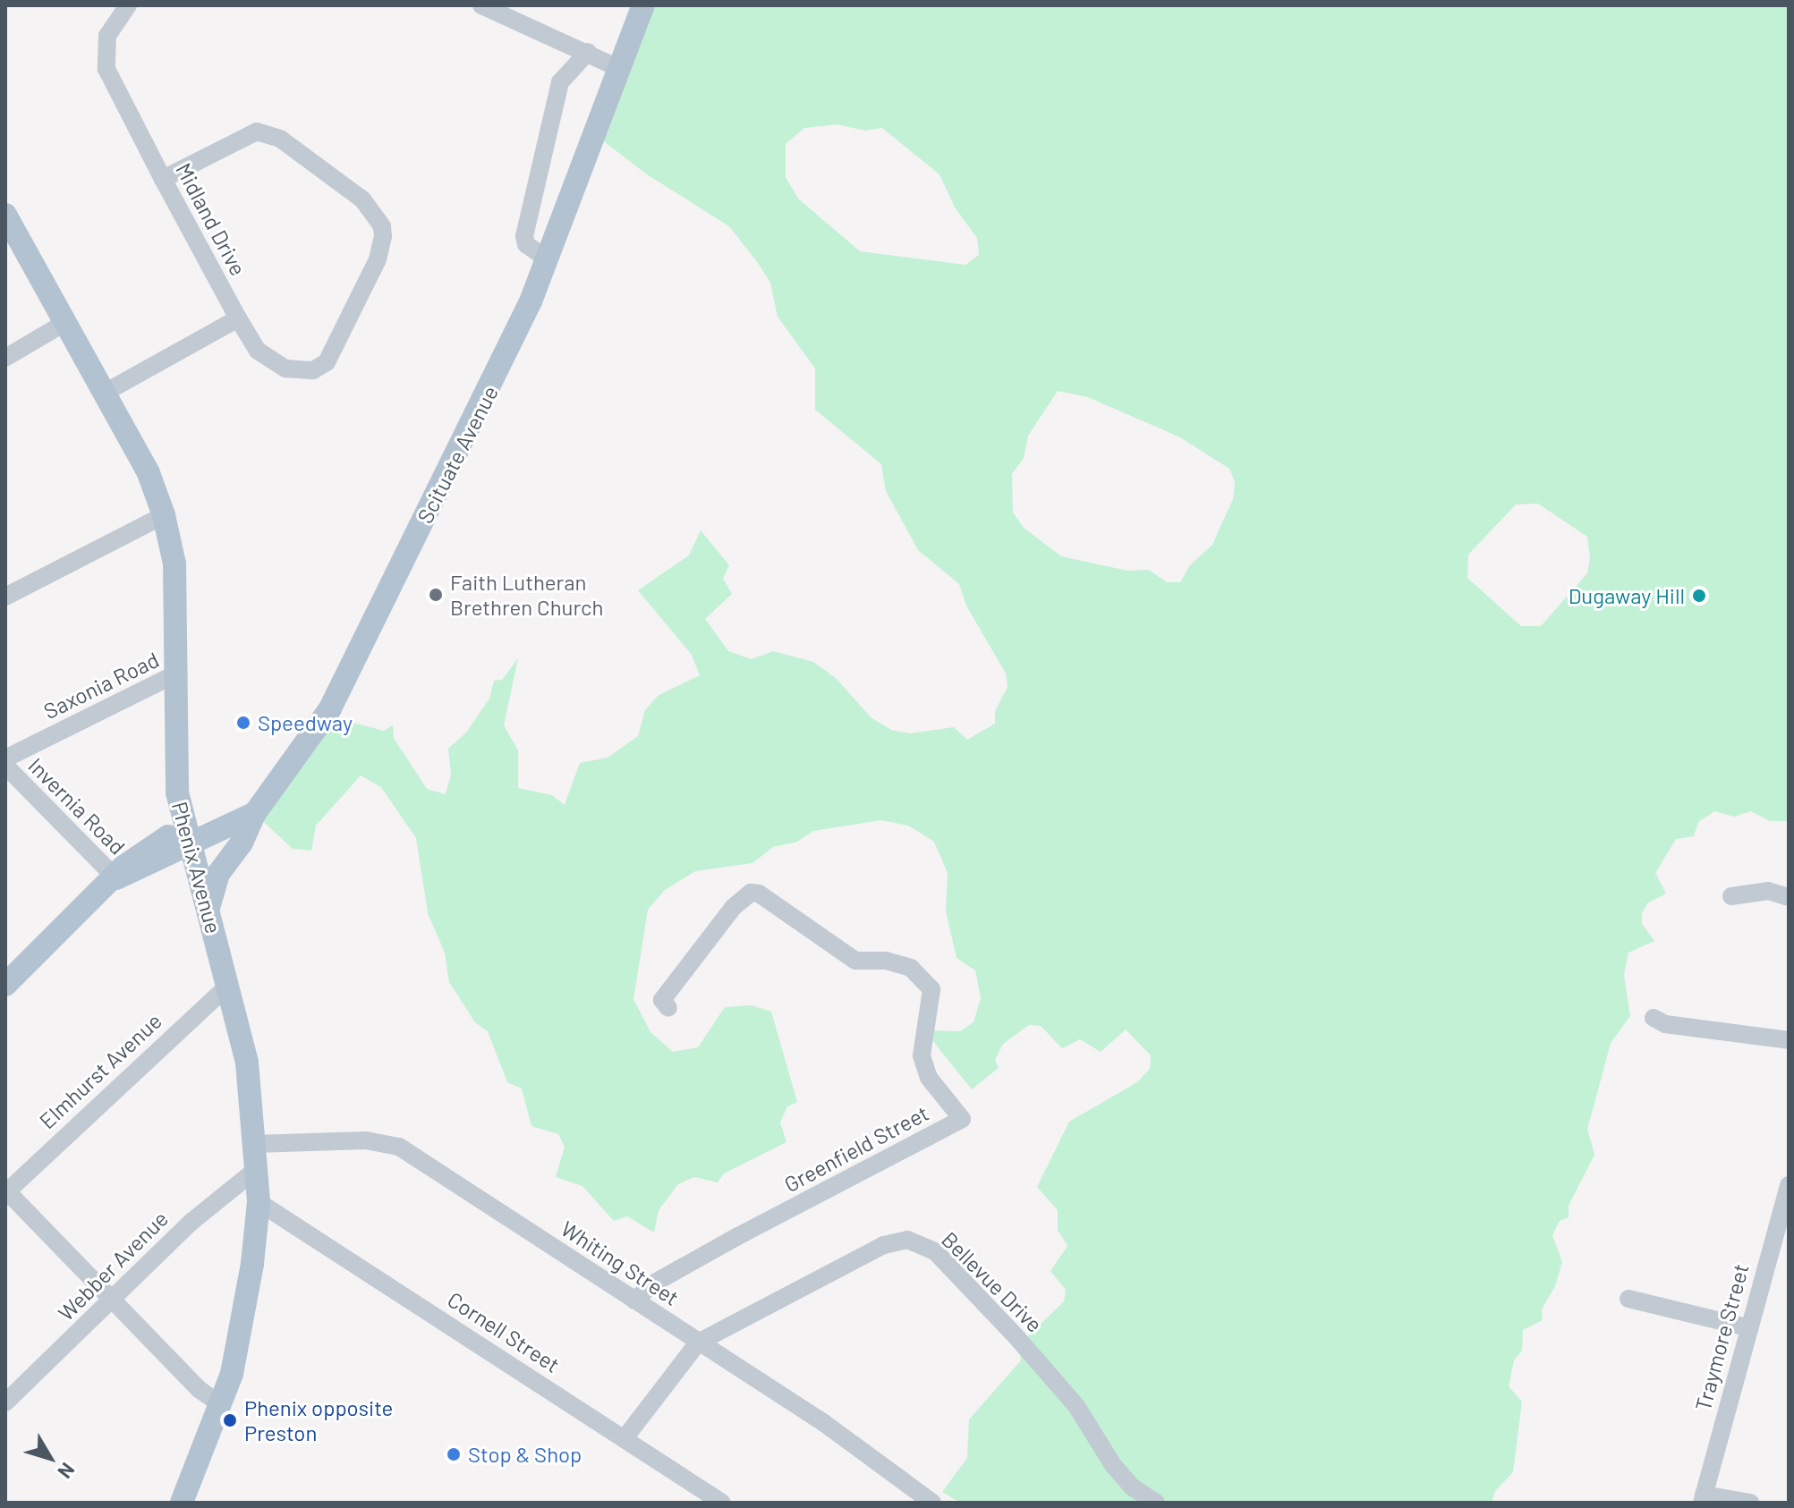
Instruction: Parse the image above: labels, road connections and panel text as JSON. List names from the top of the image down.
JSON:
{
  "streets": {
    "main road": ["Scituate Avenue", "Phenix Avenue"],
    "street": [
      "Midland Drive",
      "Saxonia Road",
      "Invernia Road",
      "Elmhurst Avenue",
      "Greenfield Street",
      "Whiting Street",
      "Webber Avenue",
      "Bellevue Drive",
      "Cornell Street",
      "Traymore Street"
    ]
  },
  "crossings": [
    ["Scituate Avenue", "Phenix Avenue"],
    ["Saxonia Road", "Phenix Avenue"],
    ["Phenix Avenue", "Elmhurst Avenue"],
    ["Phenix Avenue", "Whiting Street"],
    ["Phenix Avenue", "Webber Avenue"],
    ["Phenix Avenue", "Cornell Street"],
    ["Greenfield Street", "Whiting Street"],
    ["Whiting Street", "Bellevue Drive"],
    ["Bellevue Drive", "Cornell Street"]
  ],
  "places": [
    "Faith Lutheran Brethren Church",
    "Dugaway Hill",
    "Speedway",
    "Phenix opposite Preston",
    "Stop & Shop"
  ],
  "north": "bottom right"
}
